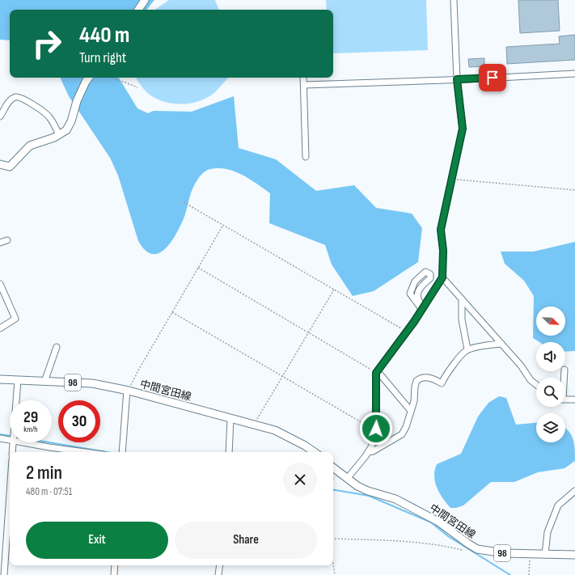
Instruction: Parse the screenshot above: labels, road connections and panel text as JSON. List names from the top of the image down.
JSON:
{
  "streets": {
    "main road": ["98", "中間宮田線"]
  },
  "north": "bottom right",
  "page": {
    "turn": ["440 m", "Turn right"],
    "speed": "29 km/h",
    "limit": "30",
    "heading": ["2 min", "480 m · 07:51"],
    "buttons": ["Exit", "Share"]
  }
}
